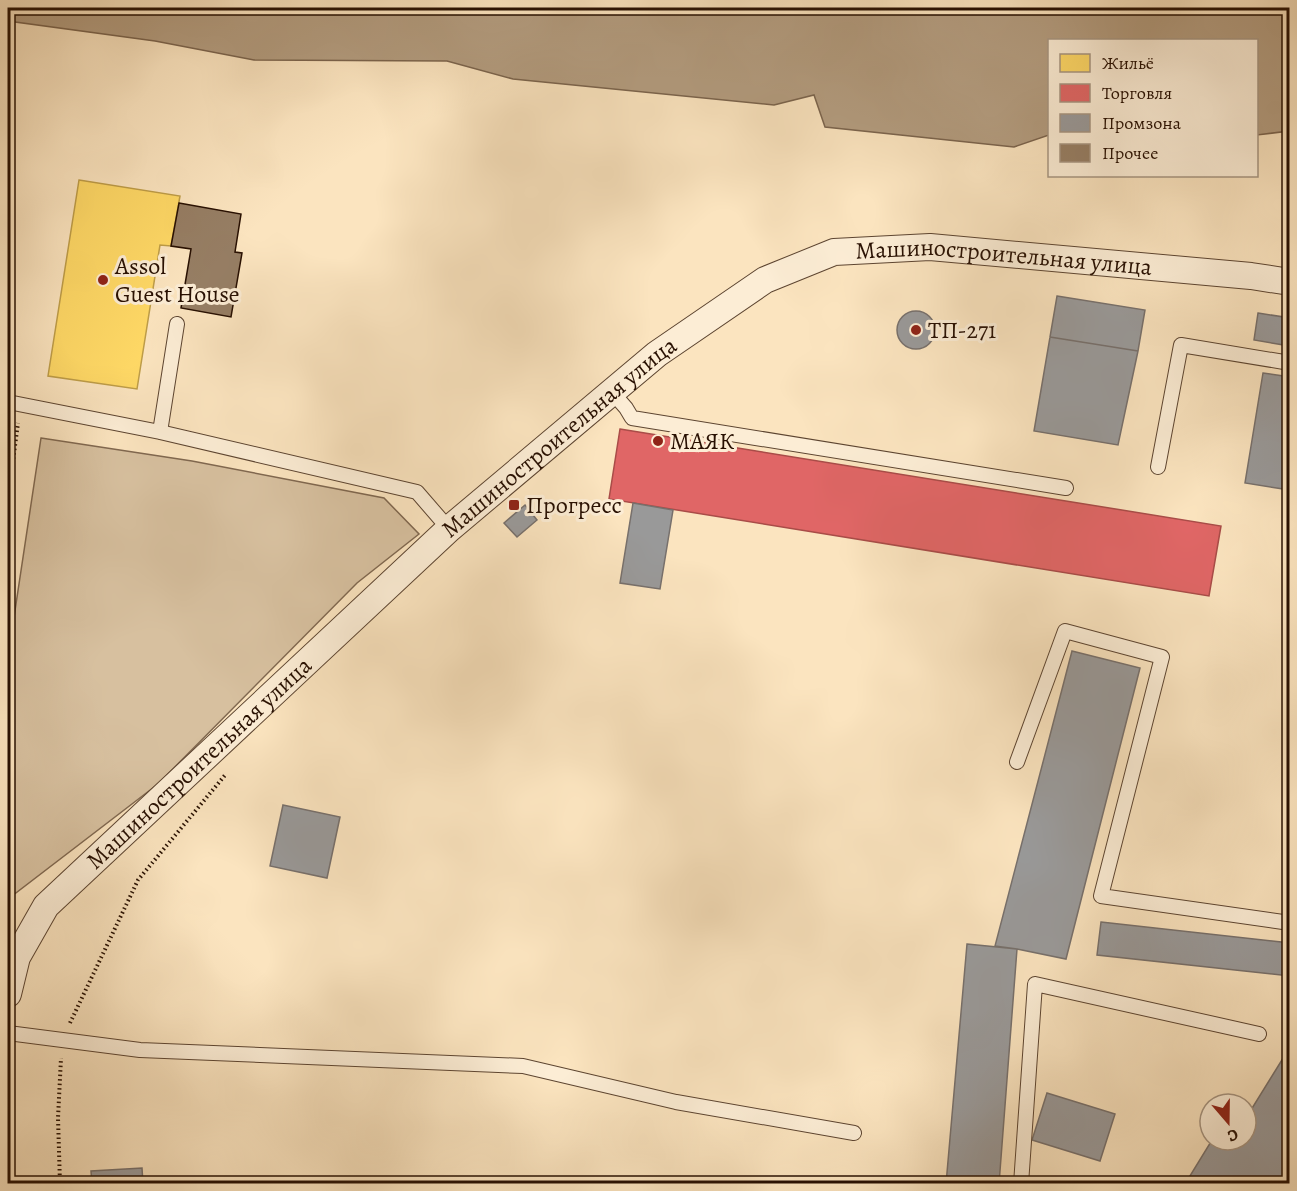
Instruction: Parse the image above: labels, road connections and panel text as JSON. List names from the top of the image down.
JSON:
{
  "streets": {
    "street": ["Машиностроительная улица"]
  },
  "places": {
    "other": ["Assol Guest House", "ТП-271", "МАЯК"],
    "transit": ["Прогресс"]
  },
  "legend": [
    "Жильё",
    "Торговля",
    "Промзона",
    "Прочее"
  ],
  "north": "bottom"
}
